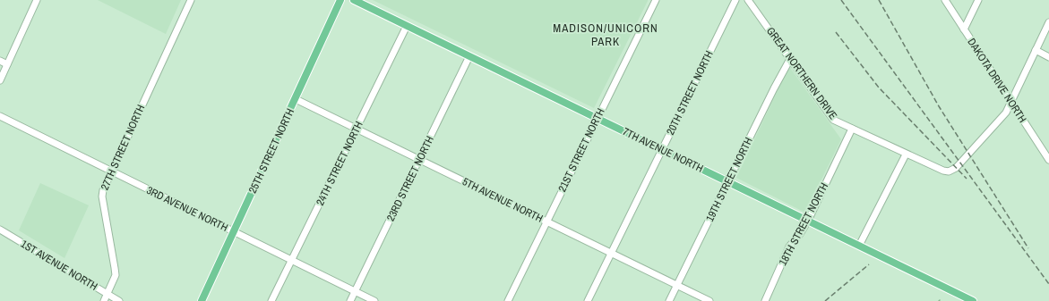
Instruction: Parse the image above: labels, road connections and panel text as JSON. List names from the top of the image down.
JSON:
{
  "streets": {
    "main road": ["7TH AVENUE NORTH", "25TH STREET NORTH"],
    "street": [
      "GREAT NORTHERN DRIVE",
      "DAKOTA DRIVE NORTH",
      "20TH STREET NORTH",
      "27TH STREET NORTH",
      "21ST STREET NORTH",
      "24TH STREET NORTH",
      "23RD STREET NORTH",
      "19TH STREET NORTH",
      "5TH AVENUE NORTH",
      "3RD AVENUE NORTH",
      "18TH STREET NORTH",
      "1ST AVENUE NORTH"
    ]
  },
  "crossings": [
    ["GREAT NORTHERN DRIVE", "DAKOTA DRIVE NORTH"],
    ["GREAT NORTHERN DRIVE", "19TH STREET NORTH"],
    ["GREAT NORTHERN DRIVE", "18TH STREET NORTH"],
    ["20TH STREET NORTH", "7TH AVENUE NORTH"],
    ["20TH STREET NORTH", "5TH AVENUE NORTH"],
    ["27TH STREET NORTH", "3RD AVENUE NORTH"],
    ["27TH STREET NORTH", "1ST AVENUE NORTH"],
    ["21ST STREET NORTH", "7TH AVENUE NORTH"],
    ["21ST STREET NORTH", "5TH AVENUE NORTH"],
    ["7TH AVENUE NORTH", "24TH STREET NORTH"],
    ["7TH AVENUE NORTH", "23RD STREET NORTH"],
    ["7TH AVENUE NORTH", "19TH STREET NORTH"],
    ["7TH AVENUE NORTH", "18TH STREET NORTH"],
    ["25TH STREET NORTH", "5TH AVENUE NORTH"],
    ["25TH STREET NORTH", "3RD AVENUE NORTH"],
    ["24TH STREET NORTH", "5TH AVENUE NORTH"],
    ["24TH STREET NORTH", "3RD AVENUE NORTH"],
    ["23RD STREET NORTH", "5TH AVENUE NORTH"],
    ["23RD STREET NORTH", "3RD AVENUE NORTH"],
    ["19TH STREET NORTH", "5TH AVENUE NORTH"]
  ],
  "districts": ["MADISON/UNICORN PARK"]
}
